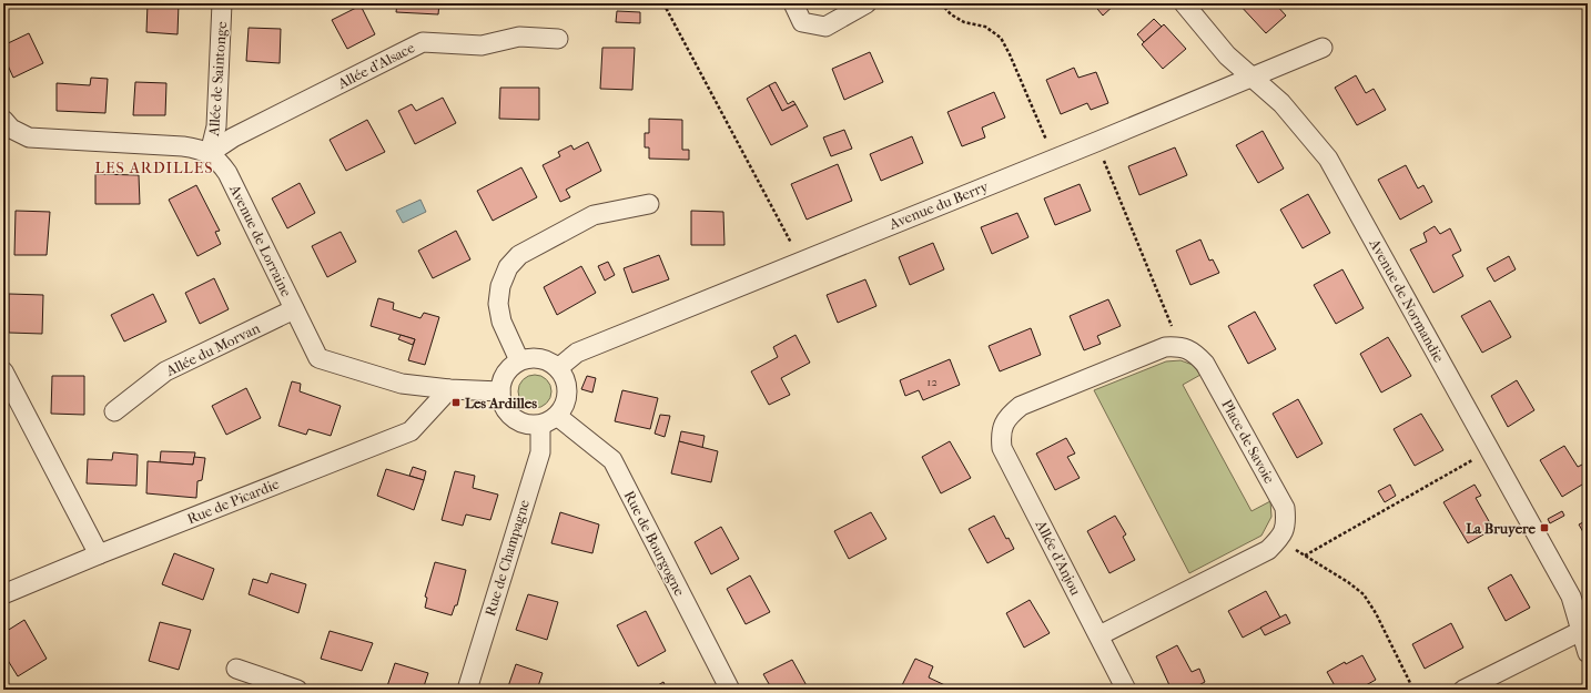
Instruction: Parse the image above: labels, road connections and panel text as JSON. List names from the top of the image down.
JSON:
{
  "streets": {
    "street": [
      "Allée d'Alsace",
      "Allée de Saintonge",
      "Avenue du Berry",
      "Avenue de Lorraine",
      "Avenue de Normandie",
      "Allée du Morvan",
      "Place de Savoie",
      "Rue de Picardie",
      "Rue de Bourgogne",
      "Rue de Champagne",
      "Allée d'Anjou"
    ]
  },
  "crossings": [
    ["Allée d'Alsace", "Allée de Saintonge"],
    ["Allée d'Alsace", "Avenue de Lorraine"],
    ["Allée de Saintonge", "Avenue de Lorraine"],
    ["Avenue du Berry", "Avenue de Lorraine"],
    ["Avenue du Berry", "Avenue de Normandie"],
    ["Avenue du Berry", "Rue de Bourgogne"],
    ["Avenue du Berry", "Rue de Champagne"],
    ["Avenue de Lorraine", "Allée du Morvan"],
    ["Avenue de Lorraine", "Rue de Picardie"],
    ["Avenue de Lorraine", "Rue de Bourgogne"],
    ["Avenue de Lorraine", "Rue de Champagne"],
    ["Place de Savoie", "Allée d'Anjou"],
    ["Rue de Bourgogne", "Rue de Champagne"]
  ],
  "districts": ["LES ARDILLES"],
  "places": {
    "transit": ["Les Ardilles", "La Bruyere"]
  },
  "house_numbers": ["12"]
}
